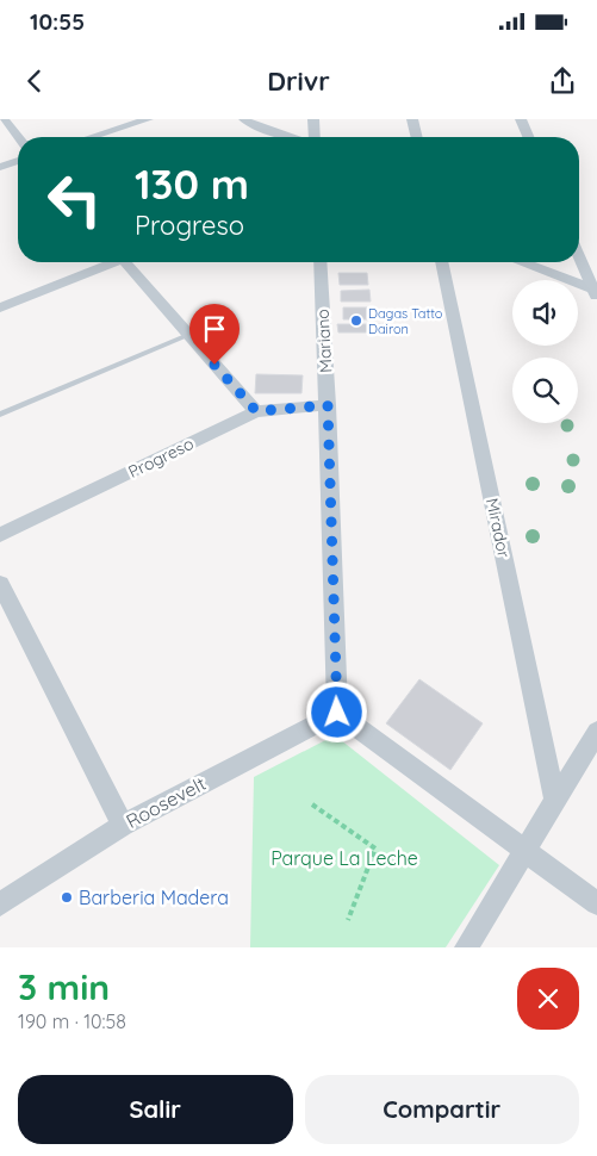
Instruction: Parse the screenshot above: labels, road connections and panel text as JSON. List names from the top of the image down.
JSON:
{
  "streets": {
    "street": [
      "Mariano",
      "Progreso",
      "Mirador",
      "Roosevelt"
    ]
  },
  "crossings": [
    ["Mariano", "Progreso"],
    ["Mariano", "Roosevelt"]
  ],
  "parks": ["Parque La Leche"],
  "places": ["Dagas Tatto Dairon", "Barberia Madera"],
  "page": {
    "status": "10:55",
    "header": "Drivr",
    "turn": ["130 m", "Progreso"],
    "heading": ["3 min", "190 m · 10:58"],
    "buttons": ["Salir", "Compartir"]
  }
}
